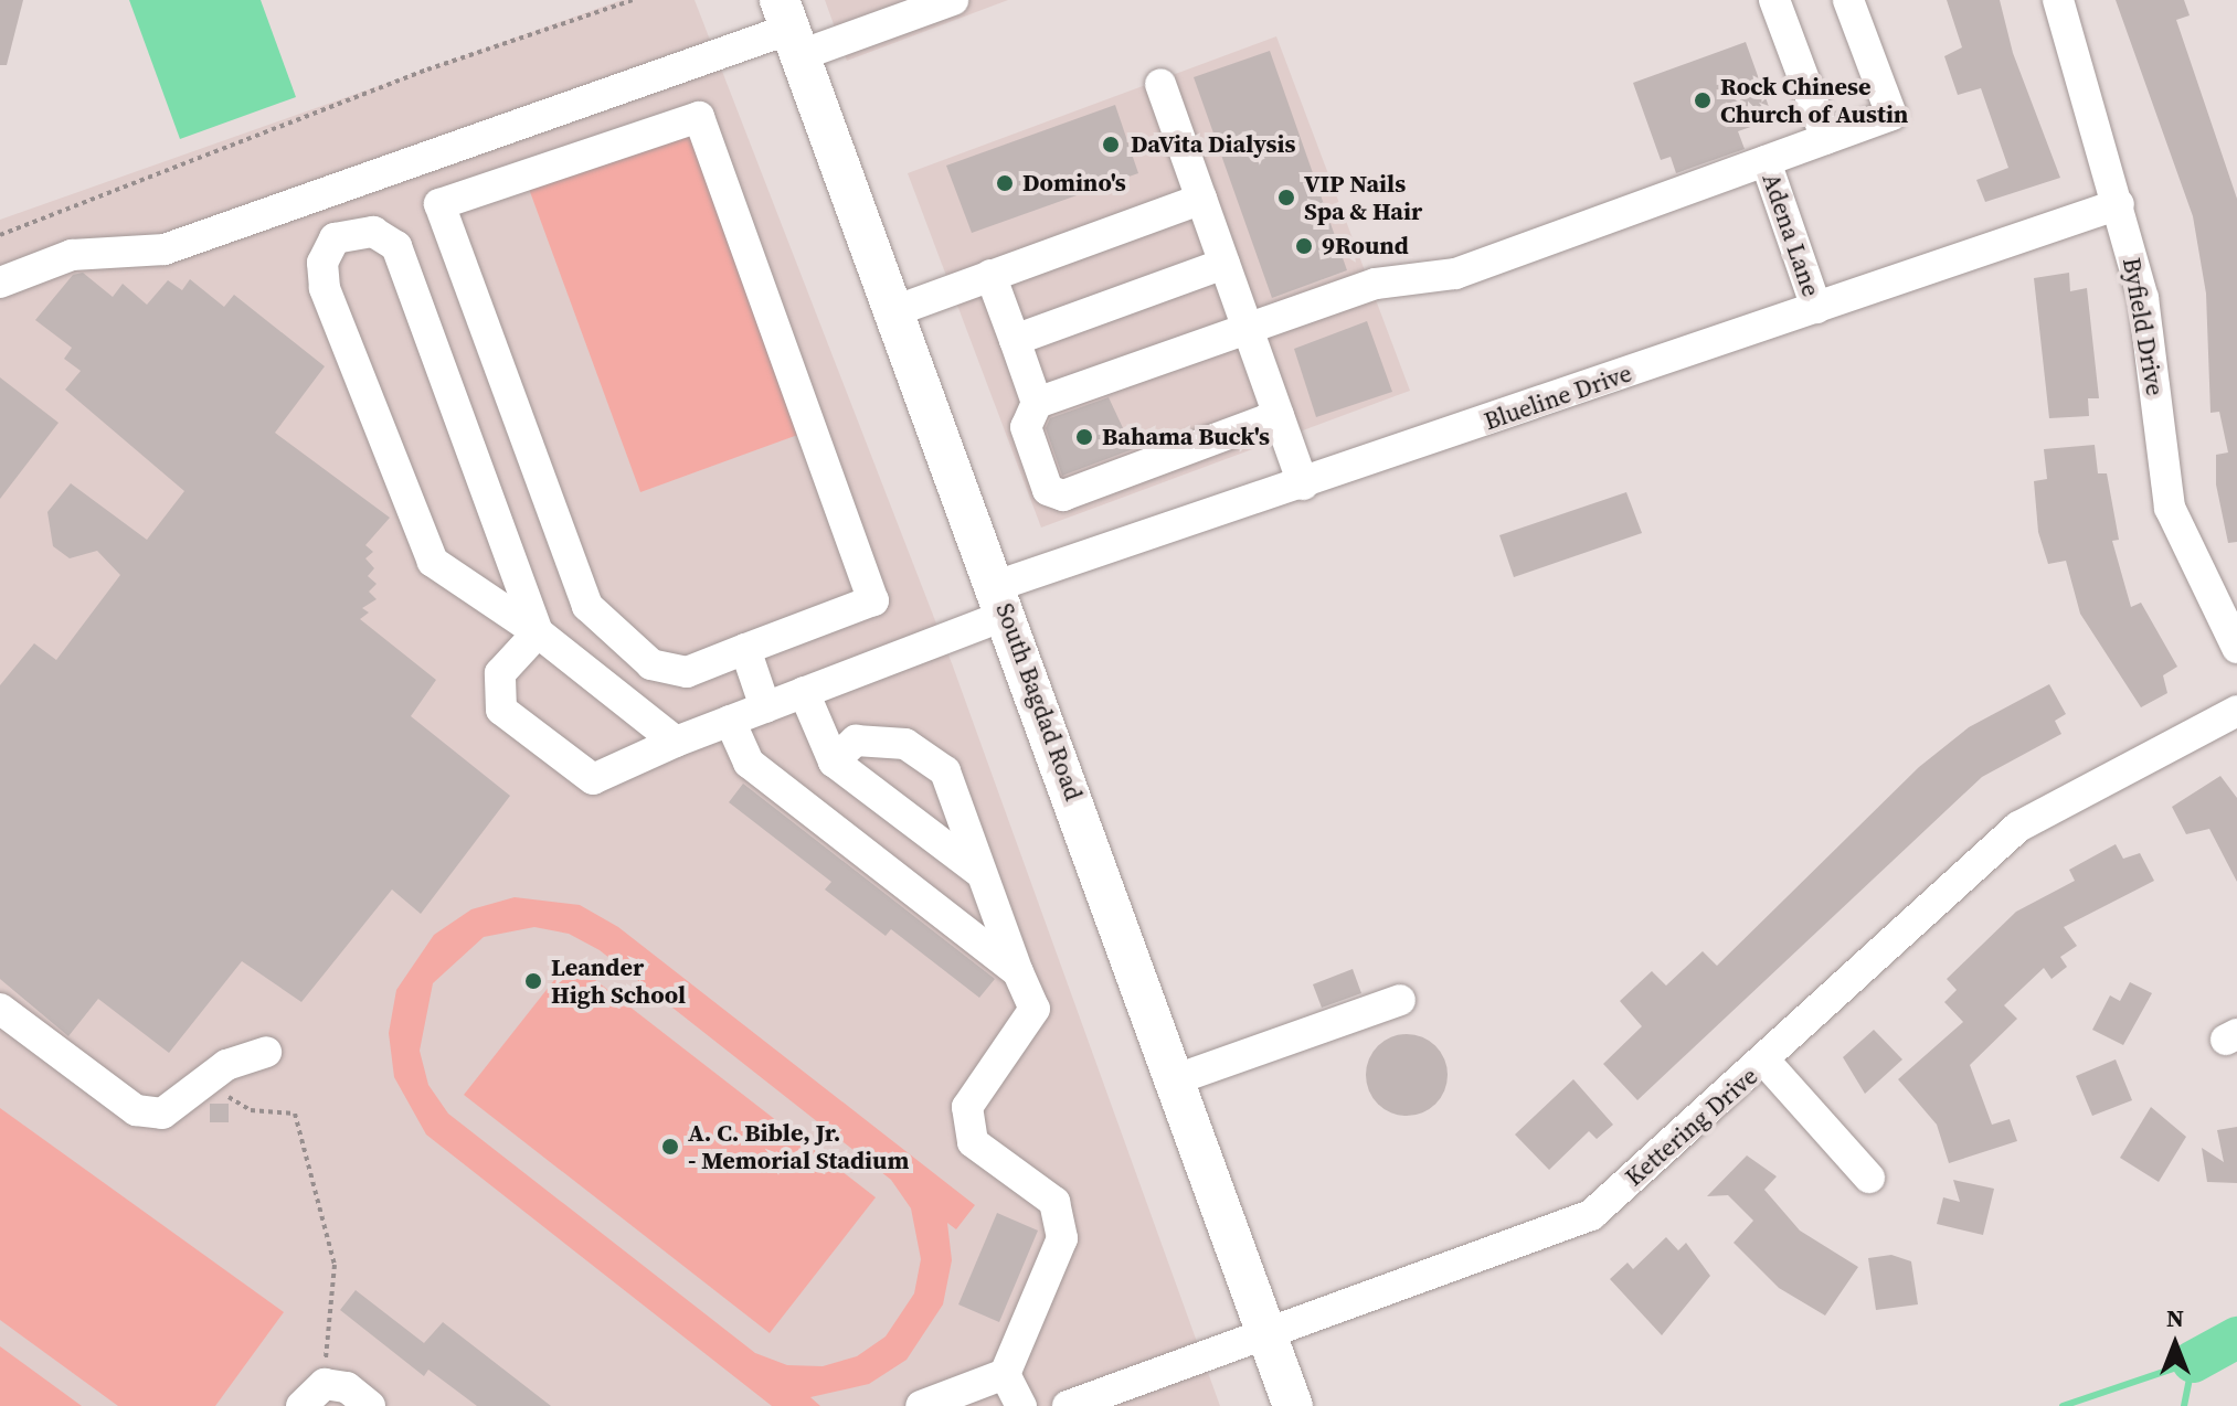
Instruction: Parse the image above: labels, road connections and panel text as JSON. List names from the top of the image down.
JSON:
{
  "streets": {
    "main road": ["South Bagdad Road"],
    "street": [
      "Adena Lane",
      "Byfield Drive",
      "Blueline Drive",
      "Kettering Drive"
    ]
  },
  "crossings": [
    ["Adena Lane", "Blueline Drive"],
    ["Byfield Drive", "Blueline Drive"],
    ["Blueline Drive", "South Bagdad Road"],
    ["South Bagdad Road", "Kettering Drive"]
  ],
  "places": [
    "Rock Chinese Church of Austin",
    "DaVita Dialysis",
    "Domino's",
    "VIP Nails Spa & Hair",
    "9Round",
    "Bahama Buck's",
    "Leander High School",
    "A. C. Bible, Jr. - Memorial Stadium"
  ],
  "north": "top"
}
